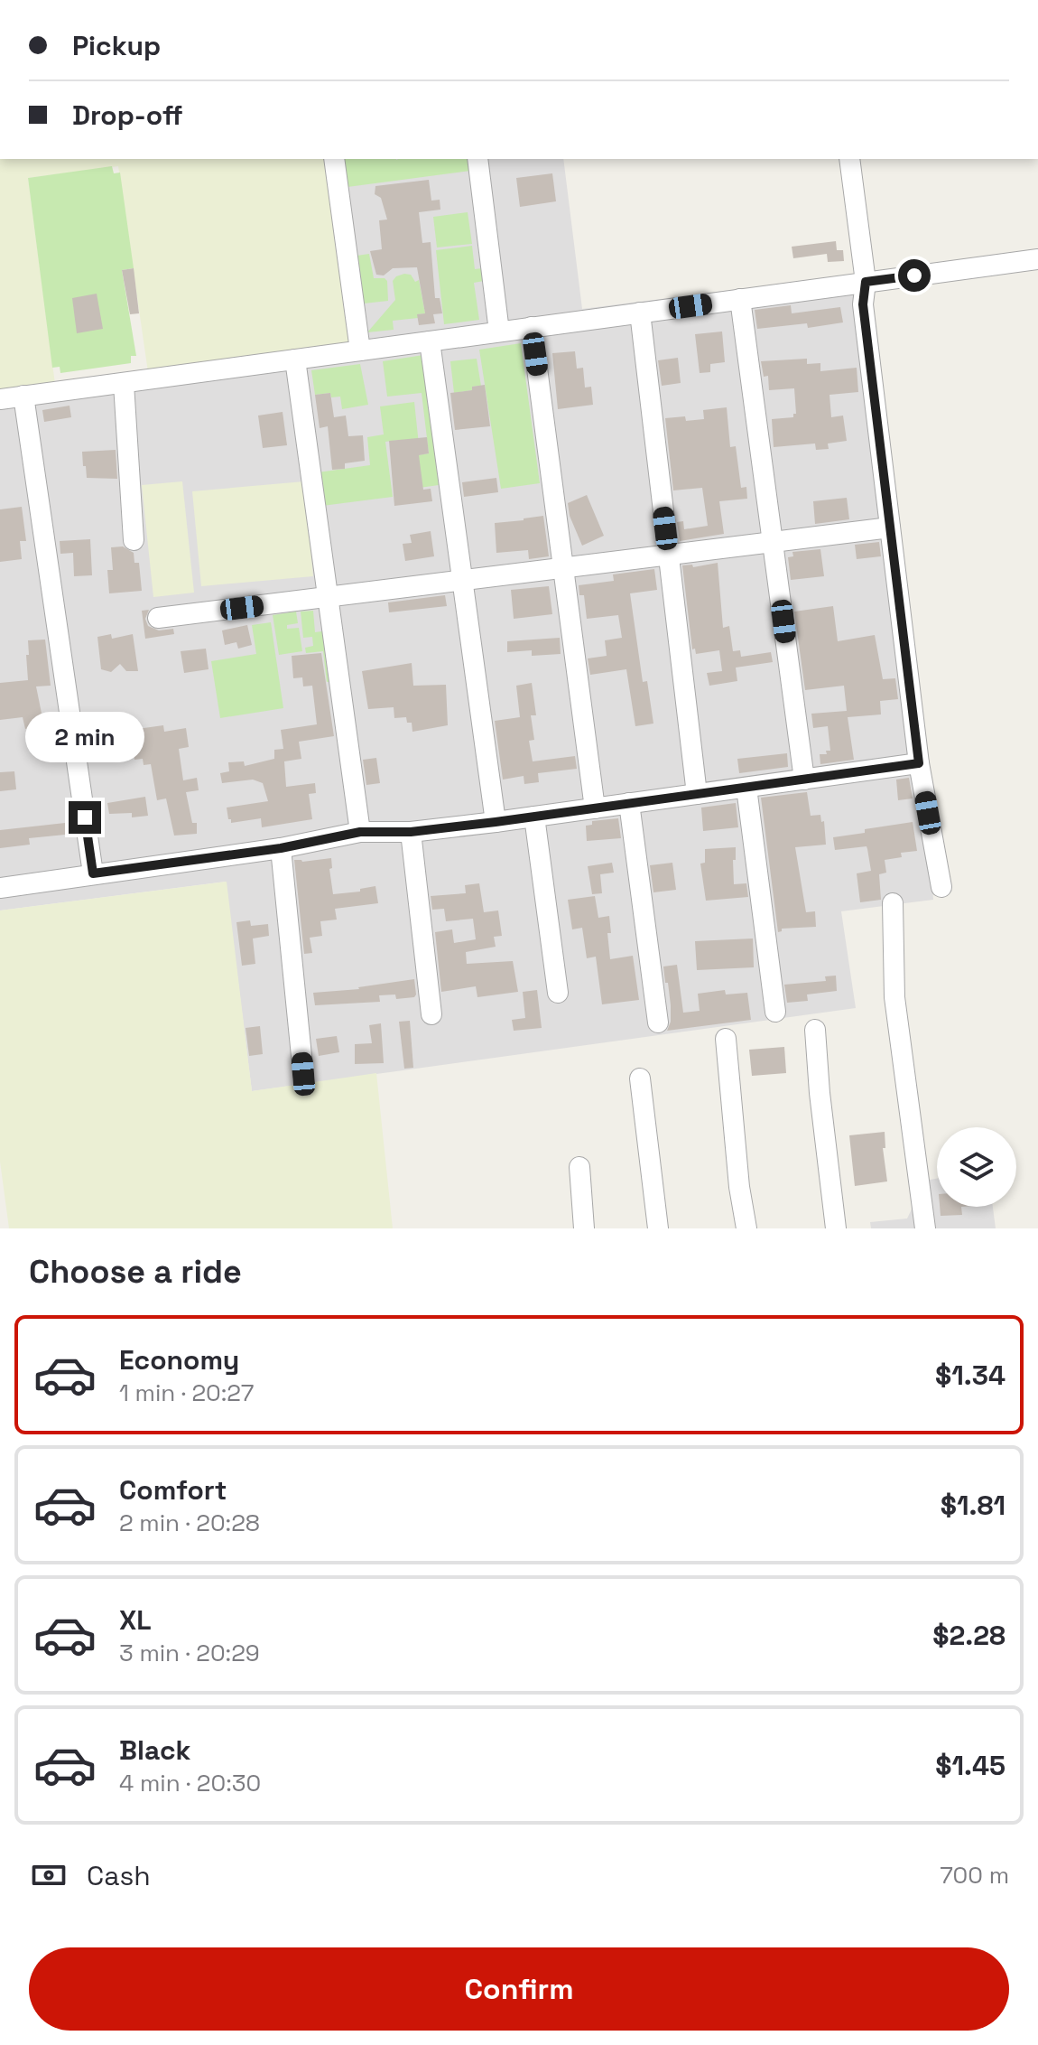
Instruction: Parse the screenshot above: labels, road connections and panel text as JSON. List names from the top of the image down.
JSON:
{
  "page": {
    "banner": ["Pickup", "Drop-off"],
    "bubble": "2 min",
    "heading": "Choose a ride",
    "list": [
      {
        "name": "Economy",
        "note": "1 min · 20:27",
        "value": "$1.34"
      },
      {
        "name": "Comfort",
        "note": "2 min · 20:28",
        "value": "$1.81"
      },
      {
        "name": "XL",
        "note": "3 min · 20:29",
        "value": "$2.28"
      },
      {
        "name": "Black",
        "note": "4 min · 20:30",
        "value": "$1.45"
      }
    ],
    "pay": ["Cash", "700 m"],
    "buttons": "Confirm"
  }
}
